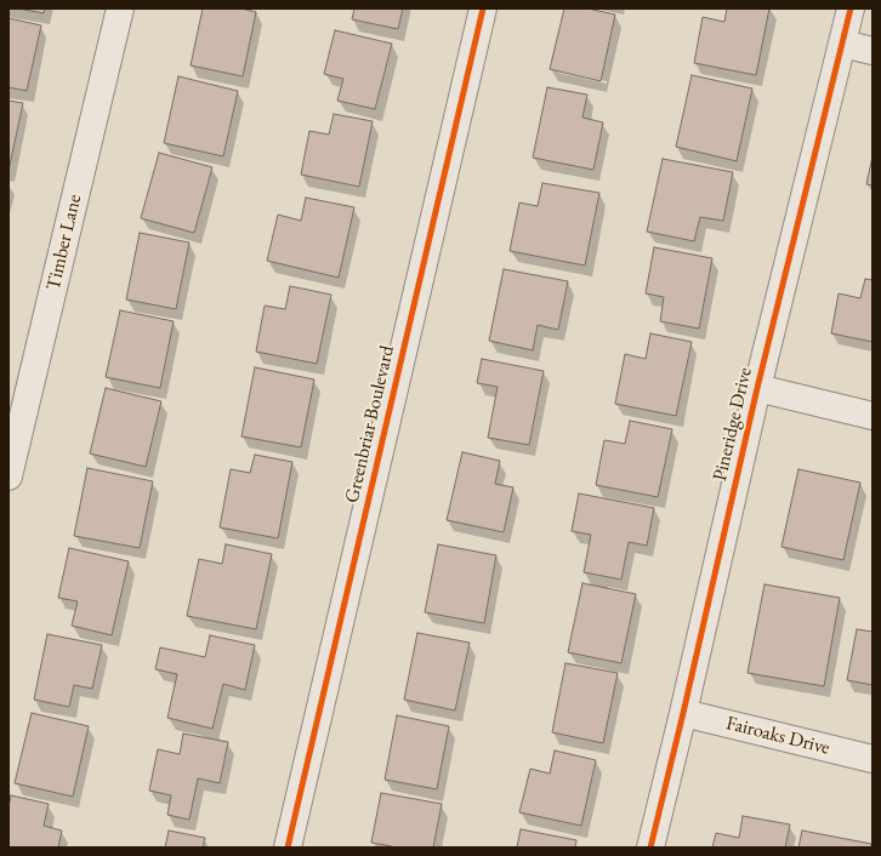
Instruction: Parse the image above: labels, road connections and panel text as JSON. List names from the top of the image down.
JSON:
{
  "streets": {
    "street": [
      "Timber Lane",
      "Greenbriar Boulevard",
      "Pineridge Drive",
      "Fairoaks Drive"
    ]
  },
  "crossings": [
    ["Pineridge Drive", "Fairoaks Drive"]
  ]
}
